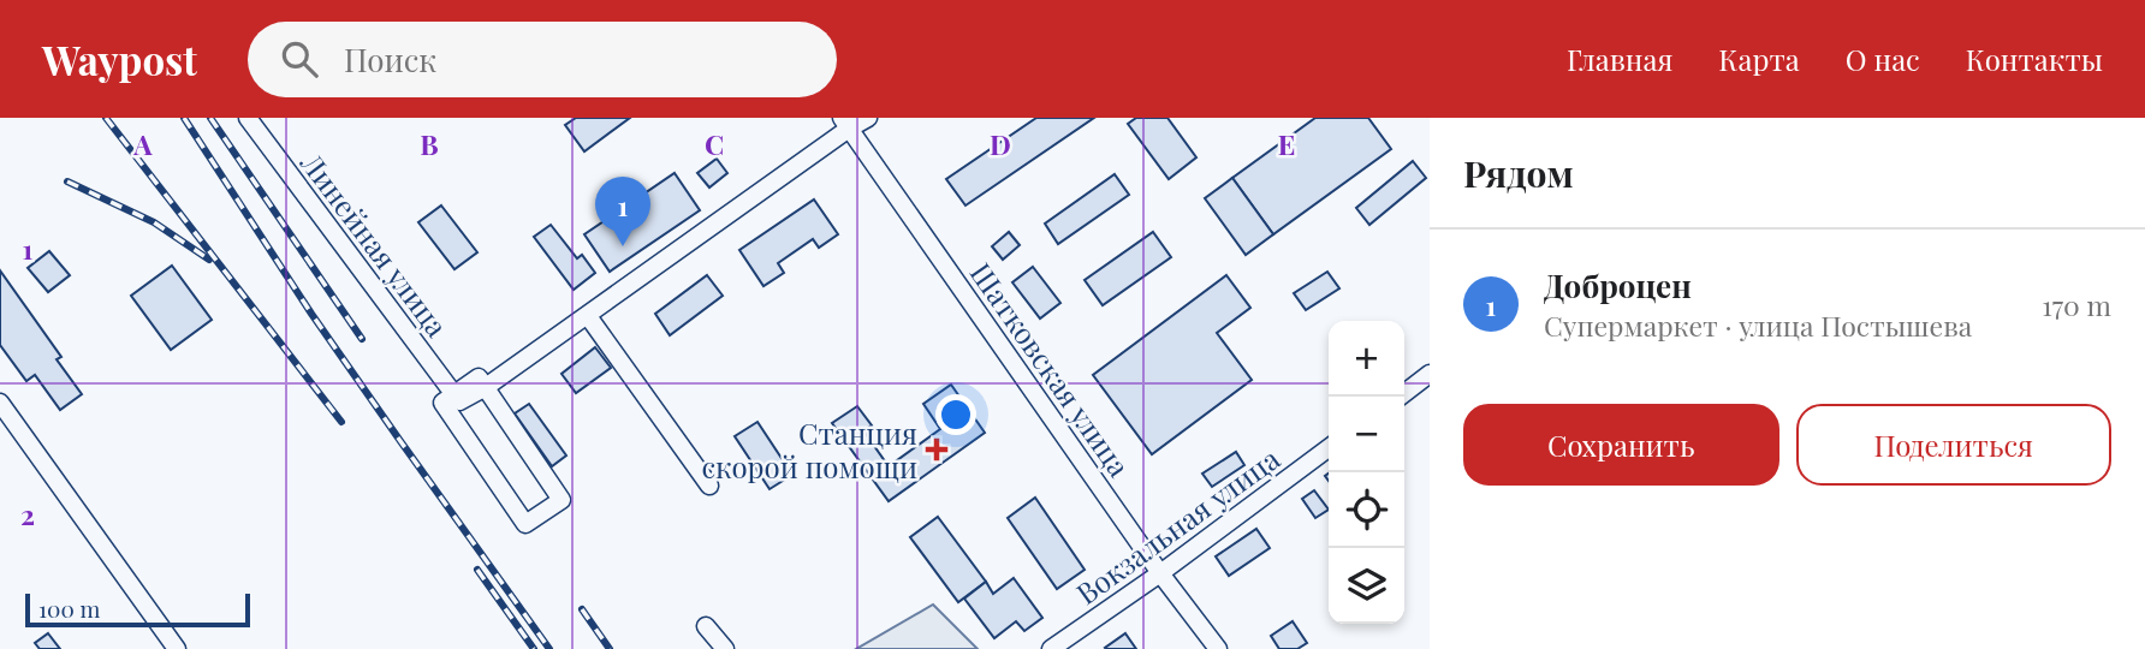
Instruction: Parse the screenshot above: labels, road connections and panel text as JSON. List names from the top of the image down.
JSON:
{
  "streets": {
    "street": ["Линейная улица", "Шатковская улица", "Вокзальная улица"]
  },
  "crossings": [
    ["Шатковская улица", "Вокзальная улица"]
  ],
  "places": {
    "health": ["Станция скорой помощи"]
  },
  "scale_bar": "100 m",
  "page": {
    "header": "Waypost",
    "search": "Поиск",
    "nav": [
      "Главная",
      "Карта",
      "О нас",
      "Контакты"
    ],
    "heading": "Рядом",
    "pins": "1",
    "list": [
      {
        "mark": "1",
        "name": "Доброцен",
        "note": "Супермаркет · улица Постышева",
        "value": "170 m"
      }
    ],
    "map_buttons": ["+", "−"],
    "buttons": ["Сохранить", "Поделиться"],
    "scale": "100 m"
  },
  "grid": {
    "columns": [
      "A",
      "B",
      "C",
      "D",
      "E"
    ],
    "rows": ["1", "2"]
  }
}
